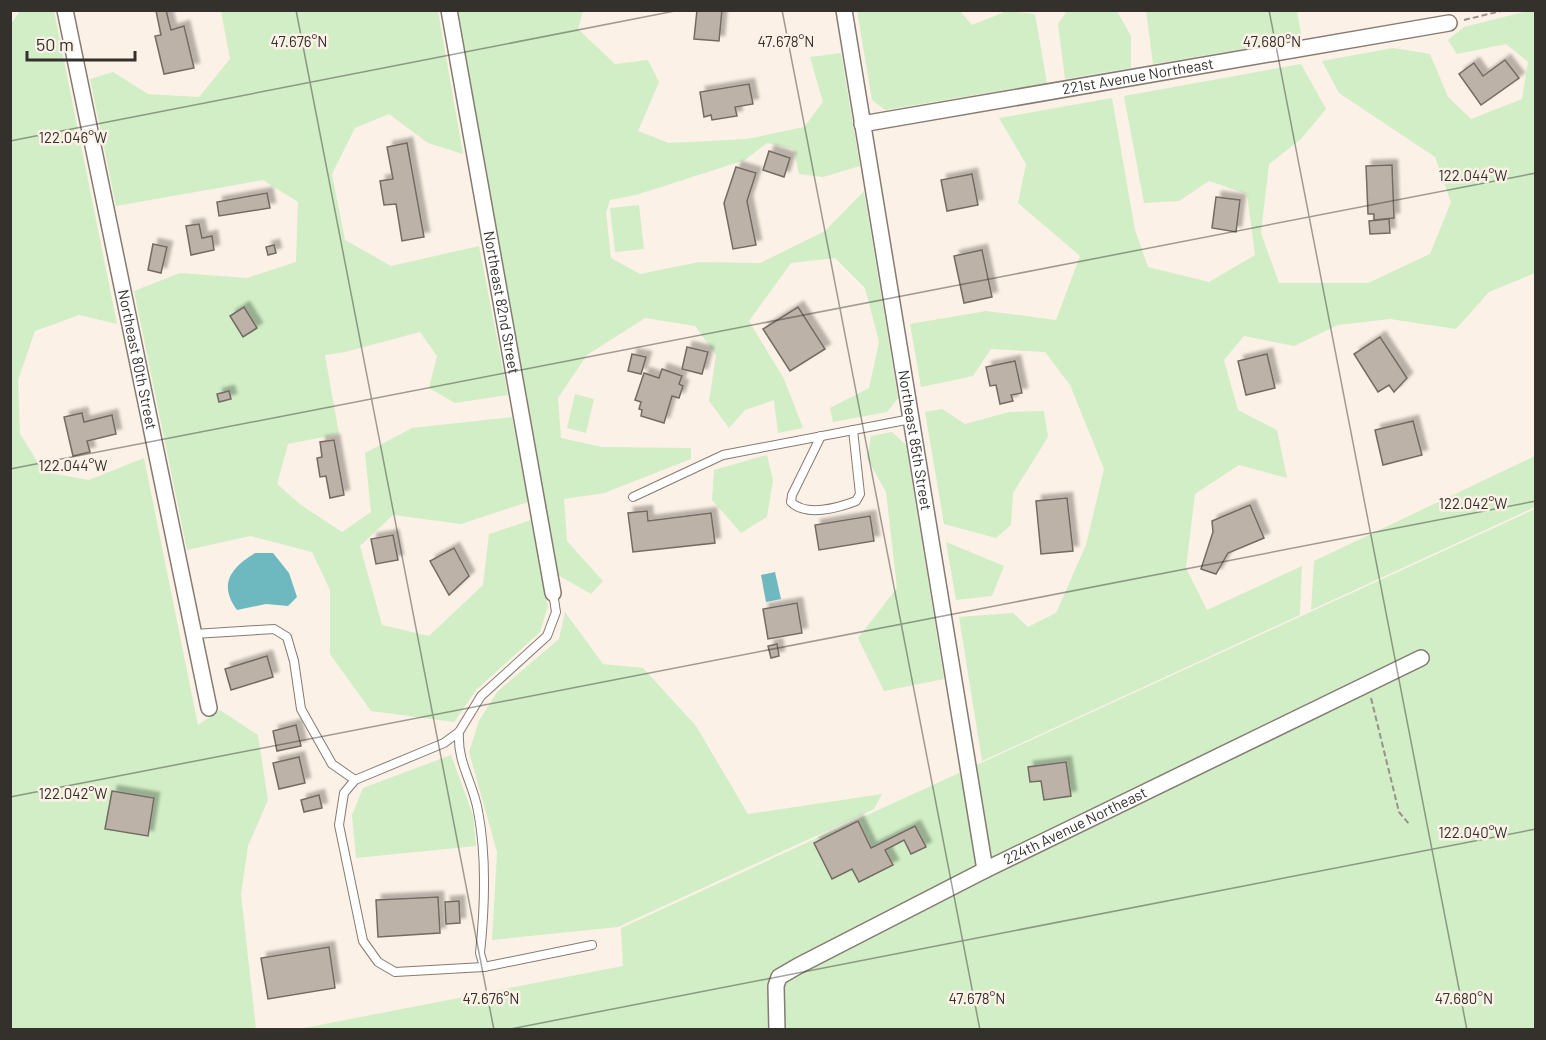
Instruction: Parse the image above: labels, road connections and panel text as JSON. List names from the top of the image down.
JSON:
{
  "streets": {
    "street": [
      "221st Avenue Northeast",
      "Northeast 82nd Street",
      "Northeast 80th Street",
      "Northeast 85th Street",
      "224th Avenue Northeast"
    ]
  },
  "crossings": [
    ["221st Avenue Northeast", "Northeast 85th Street"],
    ["Northeast 85th Street", "224th Avenue Northeast"]
  ],
  "scale_bar": "50 m",
  "coordinates": [
    "47.676°N",
    "47.678°N",
    "47.680°N",
    "122.046°W",
    "122.044°W",
    "122.042°W",
    "122.040°W"
  ]
}
